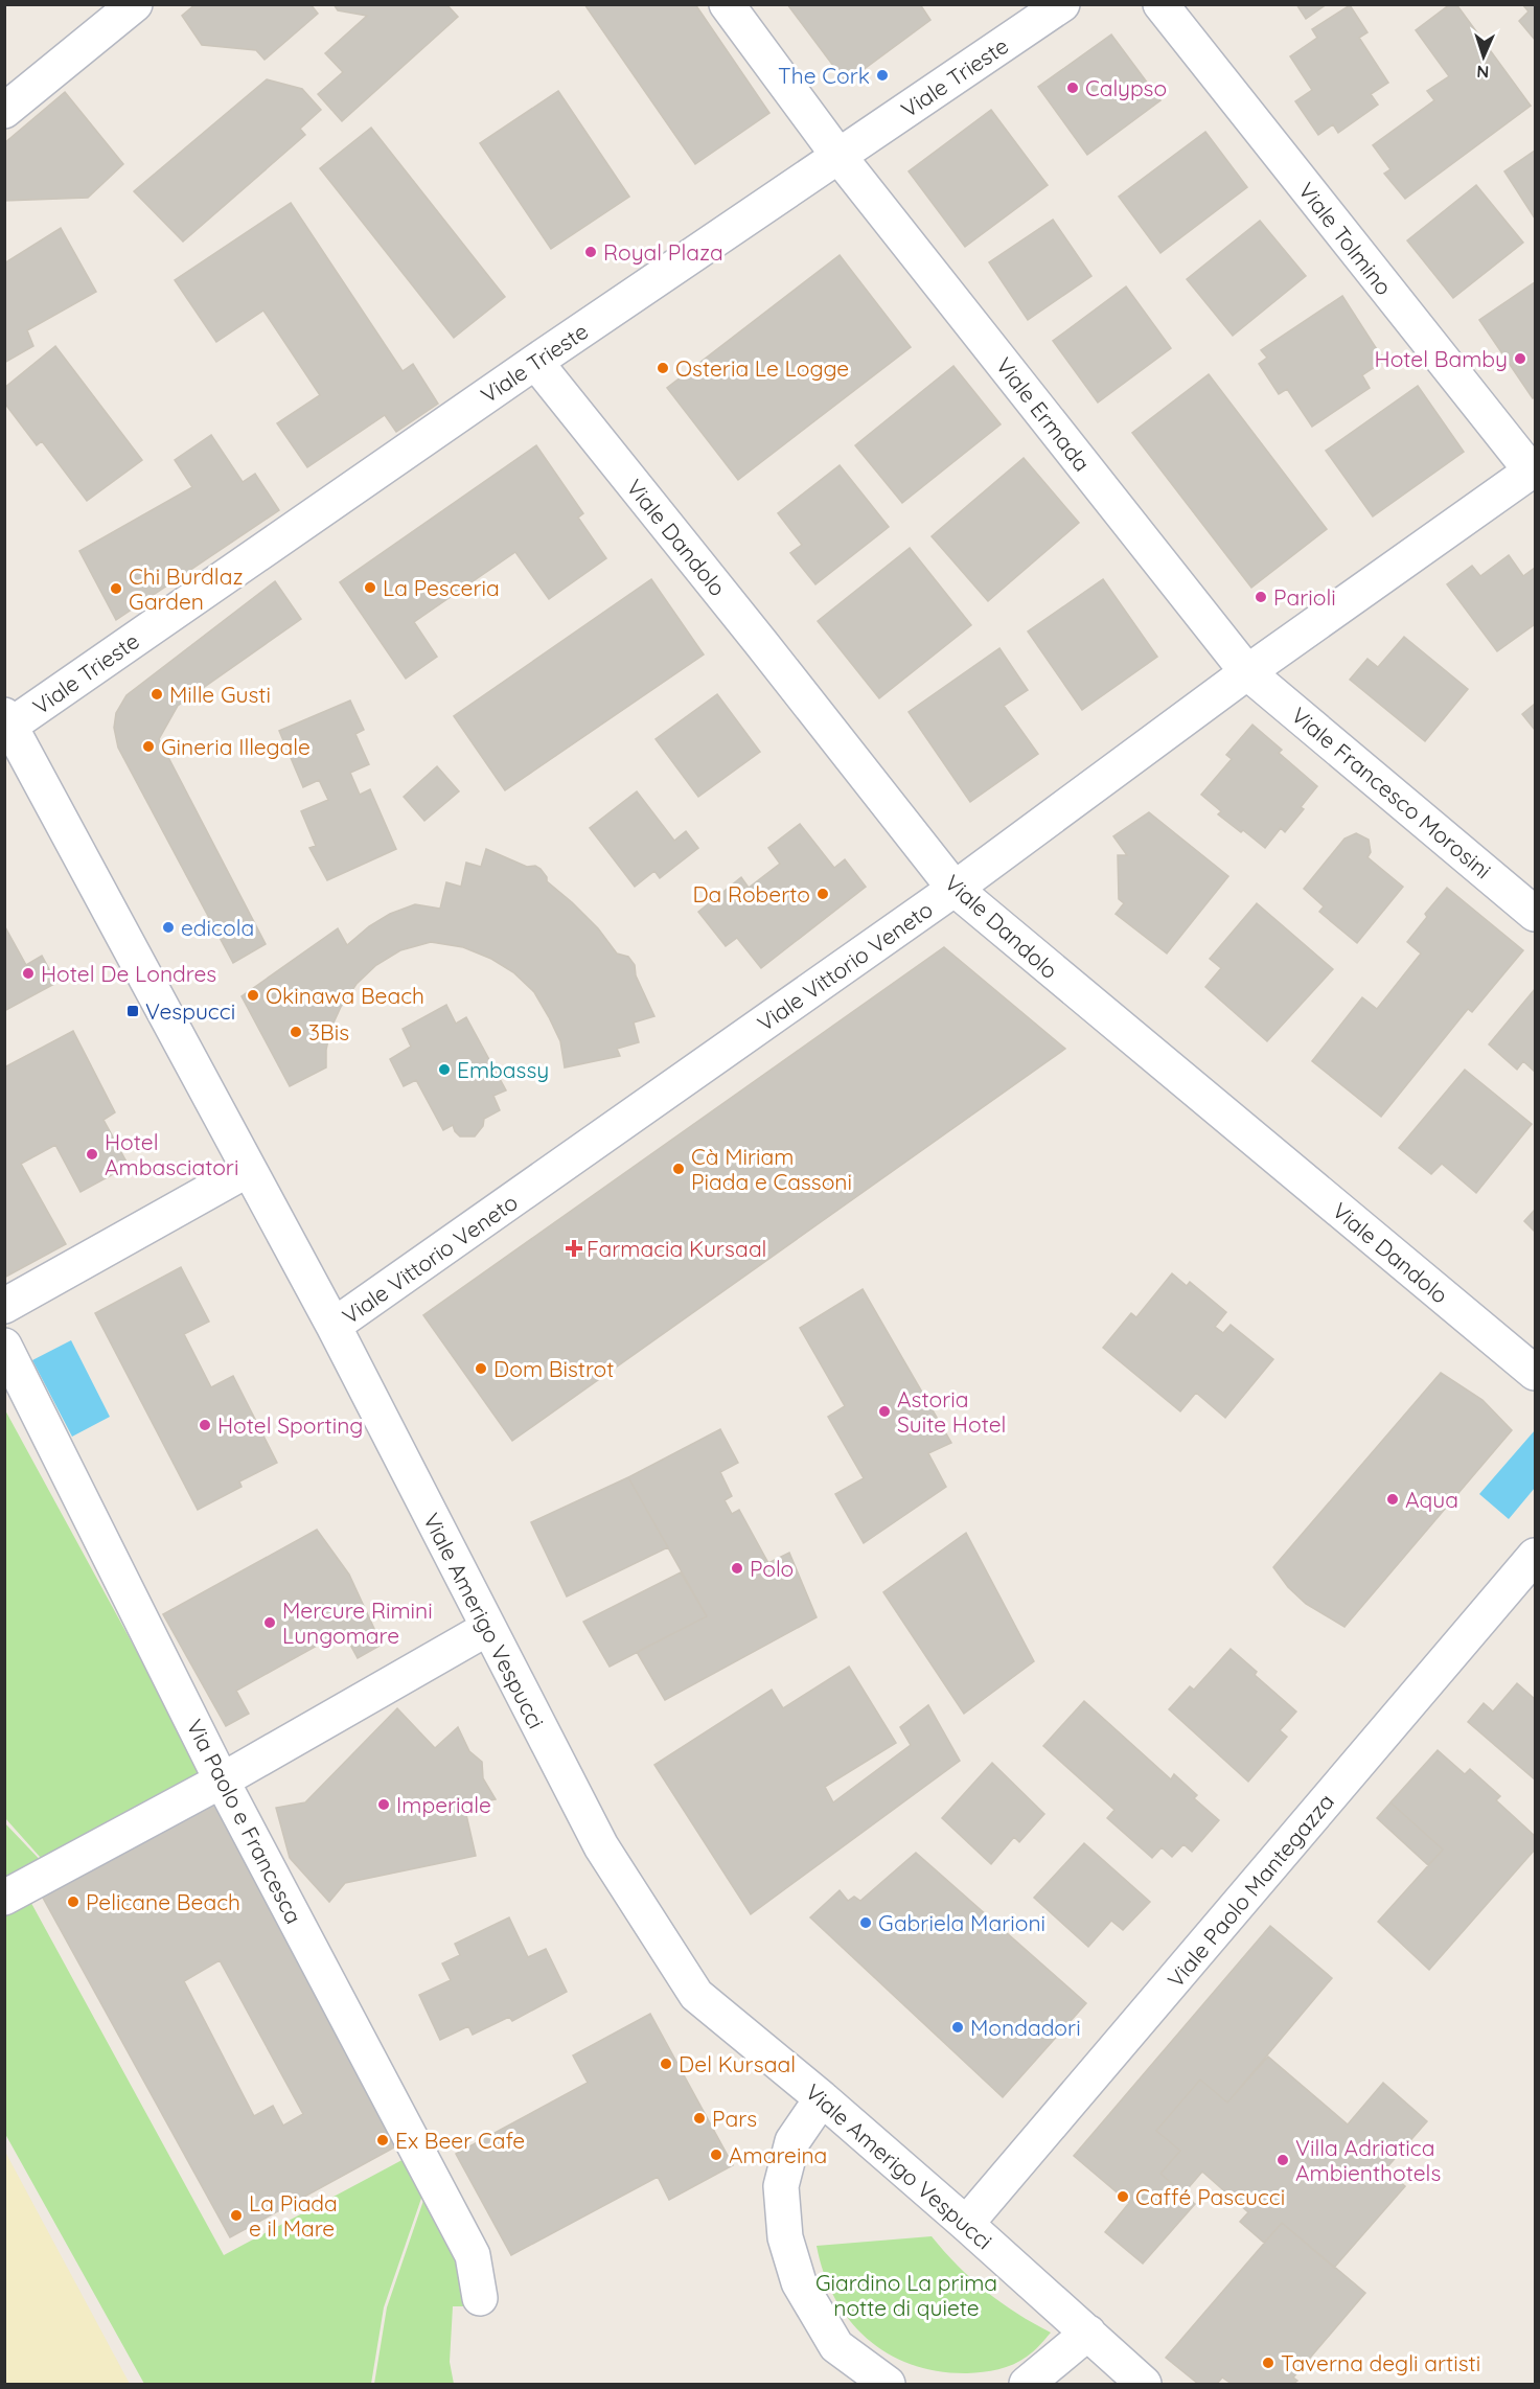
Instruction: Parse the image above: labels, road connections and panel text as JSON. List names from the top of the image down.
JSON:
{
  "streets": {
    "street": [
      "Viale Trieste",
      "Viale Tolmino",
      "Viale Ermada",
      "Viale Dandolo",
      "Viale Francesco Morosini",
      "Viale Vittorio Veneto",
      "Viale Amerigo Vespucci",
      "Via Paolo e Francesca",
      "Viale Paolo Mantegazza"
    ]
  },
  "crossings": [
    ["Viale Trieste", "Viale Ermada"],
    ["Viale Trieste", "Viale Dandolo"],
    ["Viale Trieste", "Viale Amerigo Vespucci"],
    ["Viale Tolmino", "Viale Vittorio Veneto"],
    ["Viale Ermada", "Viale Francesco Morosini"],
    ["Viale Ermada", "Viale Vittorio Veneto"],
    ["Viale Dandolo", "Viale Vittorio Veneto"],
    ["Viale Francesco Morosini", "Viale Vittorio Veneto"],
    ["Viale Vittorio Veneto", "Viale Amerigo Vespucci"],
    ["Viale Amerigo Vespucci", "Viale Paolo Mantegazza"]
  ],
  "parks": ["Giardino La prima notte di quiete"],
  "places": {
    "other": [
      "The Cork",
      "Calypso",
      "Royal Plaza",
      "Hotel Bamby",
      "Osteria Le Logge",
      "La Pesceria",
      "Chi Burdlaz Garden",
      "Parioli",
      "Mille Gusti",
      "Gineria Illegale",
      "Da Roberto",
      "edicola",
      "Hotel De Londres",
      "Okinawa Beach",
      "3Bis",
      "Embassy",
      "Hotel Ambasciatori",
      "Cà Miriam Piada e Cassoni",
      "Dom Bistrot",
      "Astoria Suite Hotel",
      "Hotel Sporting",
      "Aqua",
      "Polo",
      "Mercure Rimini Lungomare",
      "Imperiale",
      "Pelicane Beach",
      "Gabriela Marioni",
      "Mondadori",
      "Del Kursaal",
      "Pars",
      "Ex Beer Cafe",
      "Amareina",
      "Villa Adriatica Ambienthotels",
      "Caffé Pascucci",
      "La Piada e il Mare",
      "Taverna degli artisti"
    ],
    "transit": ["Vespucci"],
    "health": ["Farmacia Kursaal"]
  },
  "north": "bottom"
}
